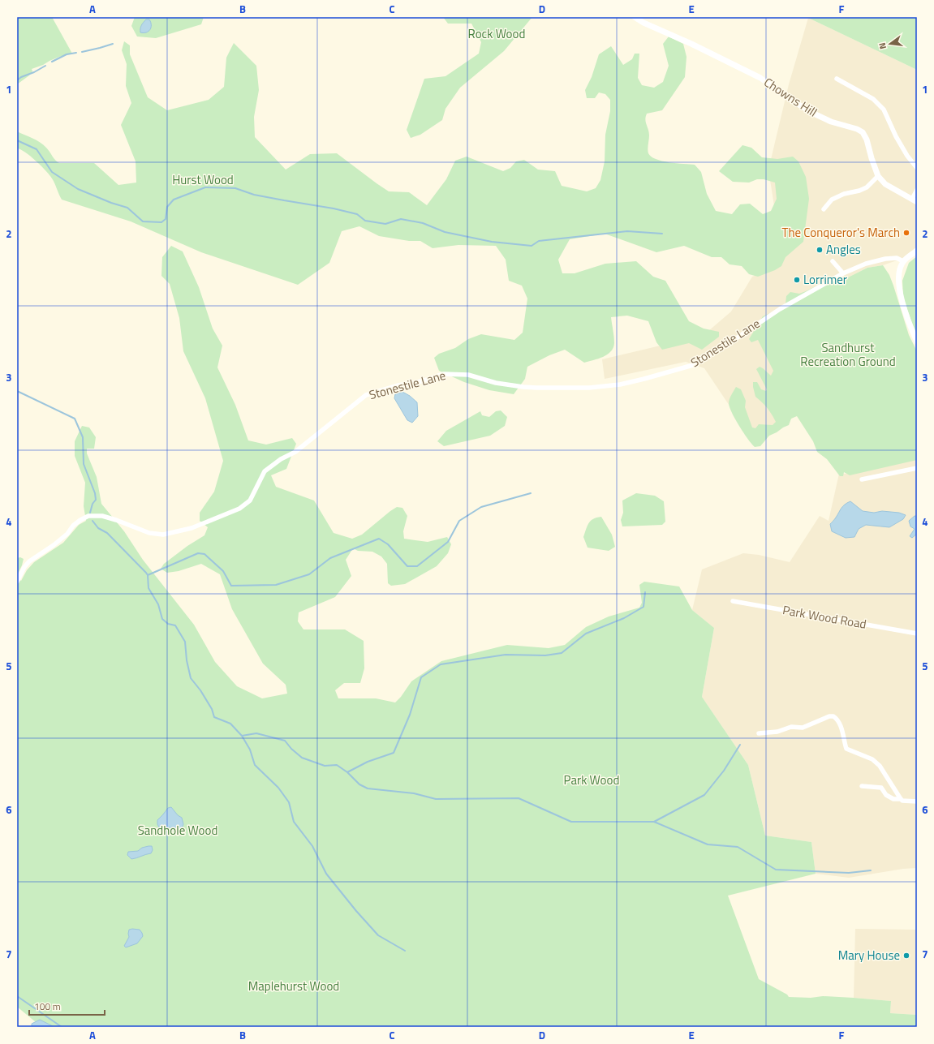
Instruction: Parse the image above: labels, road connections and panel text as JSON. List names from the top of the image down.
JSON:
{
  "streets": {
    "street": ["Chowns Hill", "Stonestile Lane", "Park Wood Road"]
  },
  "parks": [
    "Rock Wood",
    "Hurst Wood",
    "Sandhurst Recreation Ground",
    "Park Wood",
    "Sandhole Wood",
    "Maplehurst Wood"
  ],
  "places": [
    "The Conqueror's March",
    "Angles",
    "Lorrimer",
    "Mary House"
  ],
  "scale_bar": "100 m",
  "north": "left",
  "grid": {
    "columns": [
      "A",
      "B",
      "C",
      "D",
      "E",
      "F"
    ],
    "rows": [
      "1",
      "2",
      "3",
      "4",
      "5",
      "6",
      "7"
    ]
  }
}
